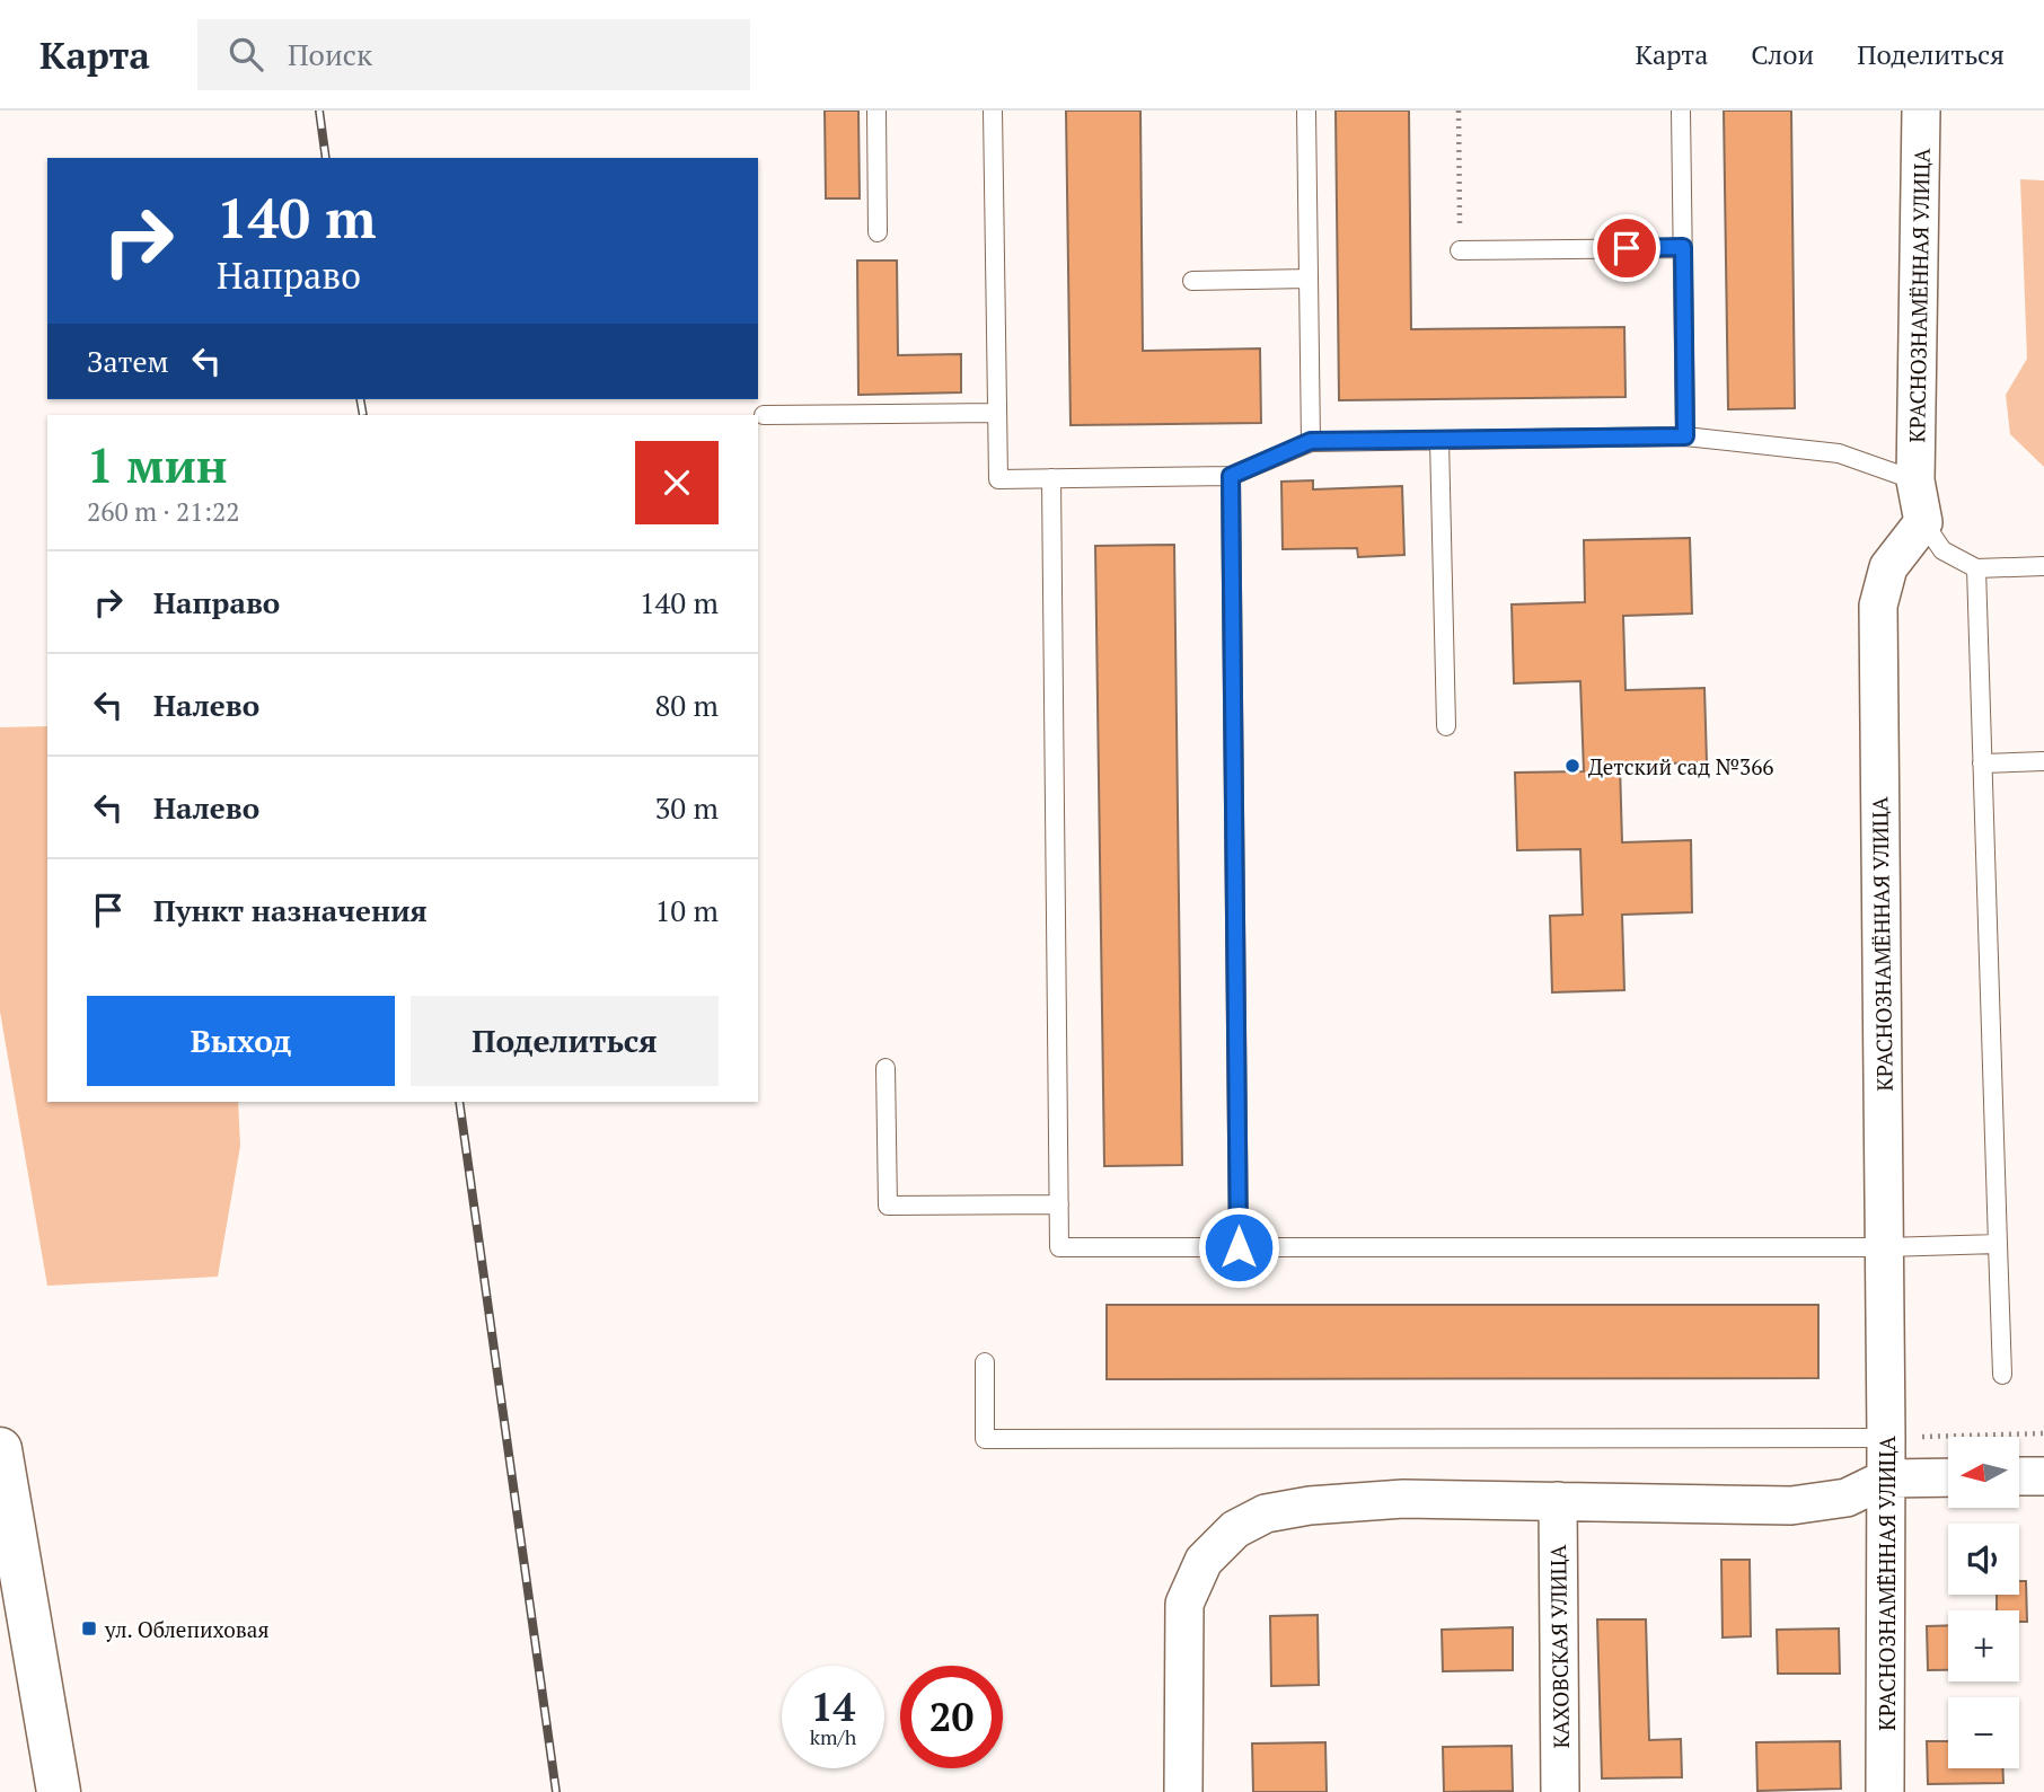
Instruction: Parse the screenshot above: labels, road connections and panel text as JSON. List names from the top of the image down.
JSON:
{
  "streets": {
    "street": ["КРАСНОЗНАМЁННАЯ УЛИЦА", "КАХОВСКАЯ УЛИЦА"]
  },
  "places": {
    "other": ["Детский сад №366"],
    "transit": ["ул. Облепиховая"]
  },
  "north": "left",
  "page": {
    "header": "Карта",
    "search": "Поиск",
    "nav": ["Карта", "Слои", "Поделиться"],
    "turn": ["140 m", "Направо"],
    "then": "Затем",
    "heading": ["1 мин", "260 m · 21:22"],
    "list": [
      {
        "name": "Направо",
        "value": "140 m"
      },
      {
        "name": "Налево",
        "value": "80 m"
      },
      {
        "name": "Налево",
        "value": "30 m"
      },
      {
        "name": "Пункт назначения",
        "value": "10 m"
      }
    ],
    "buttons": ["Выход", "Поделиться"],
    "map_buttons": ["+", "−"],
    "speed": "14 km/h",
    "limit": "20"
  }
}
